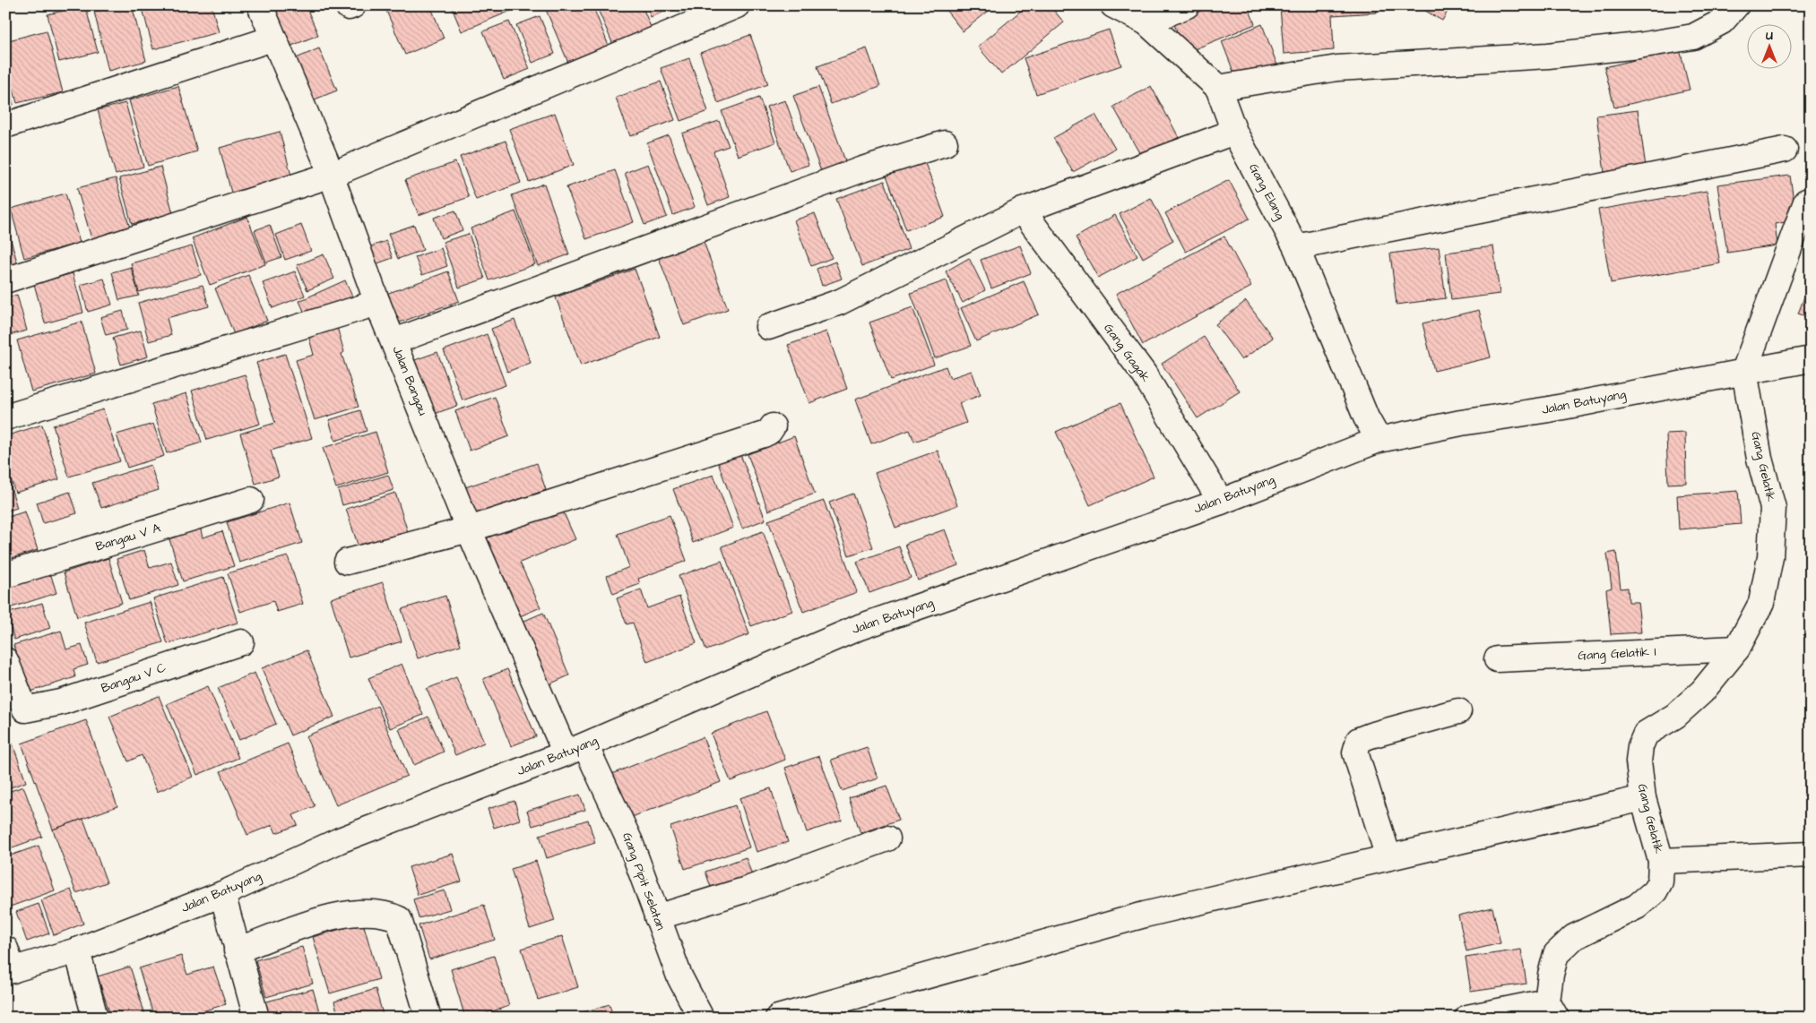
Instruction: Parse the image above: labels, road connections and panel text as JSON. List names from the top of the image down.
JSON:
{
  "streets": {
    "street": [
      "Gang Elang",
      "Gang Gagak",
      "Jalan Bangau",
      "Jalan Batuyang",
      "Gang Gelatik",
      "Bangau V A",
      "Gang Gelatik I",
      "Bangau V C",
      "Gang Pipit Selatan"
    ]
  },
  "crossings": [
    ["Gang Elang", "Jalan Batuyang"],
    ["Gang Gagak", "Jalan Batuyang"],
    ["Jalan Bangau", "Jalan Batuyang"],
    ["Jalan Bangau", "Gang Pipit Selatan"],
    ["Jalan Batuyang", "Gang Gelatik"],
    ["Jalan Batuyang", "Gang Pipit Selatan"],
    ["Gang Gelatik", "Gang Gelatik I"]
  ],
  "north": "top"
}
